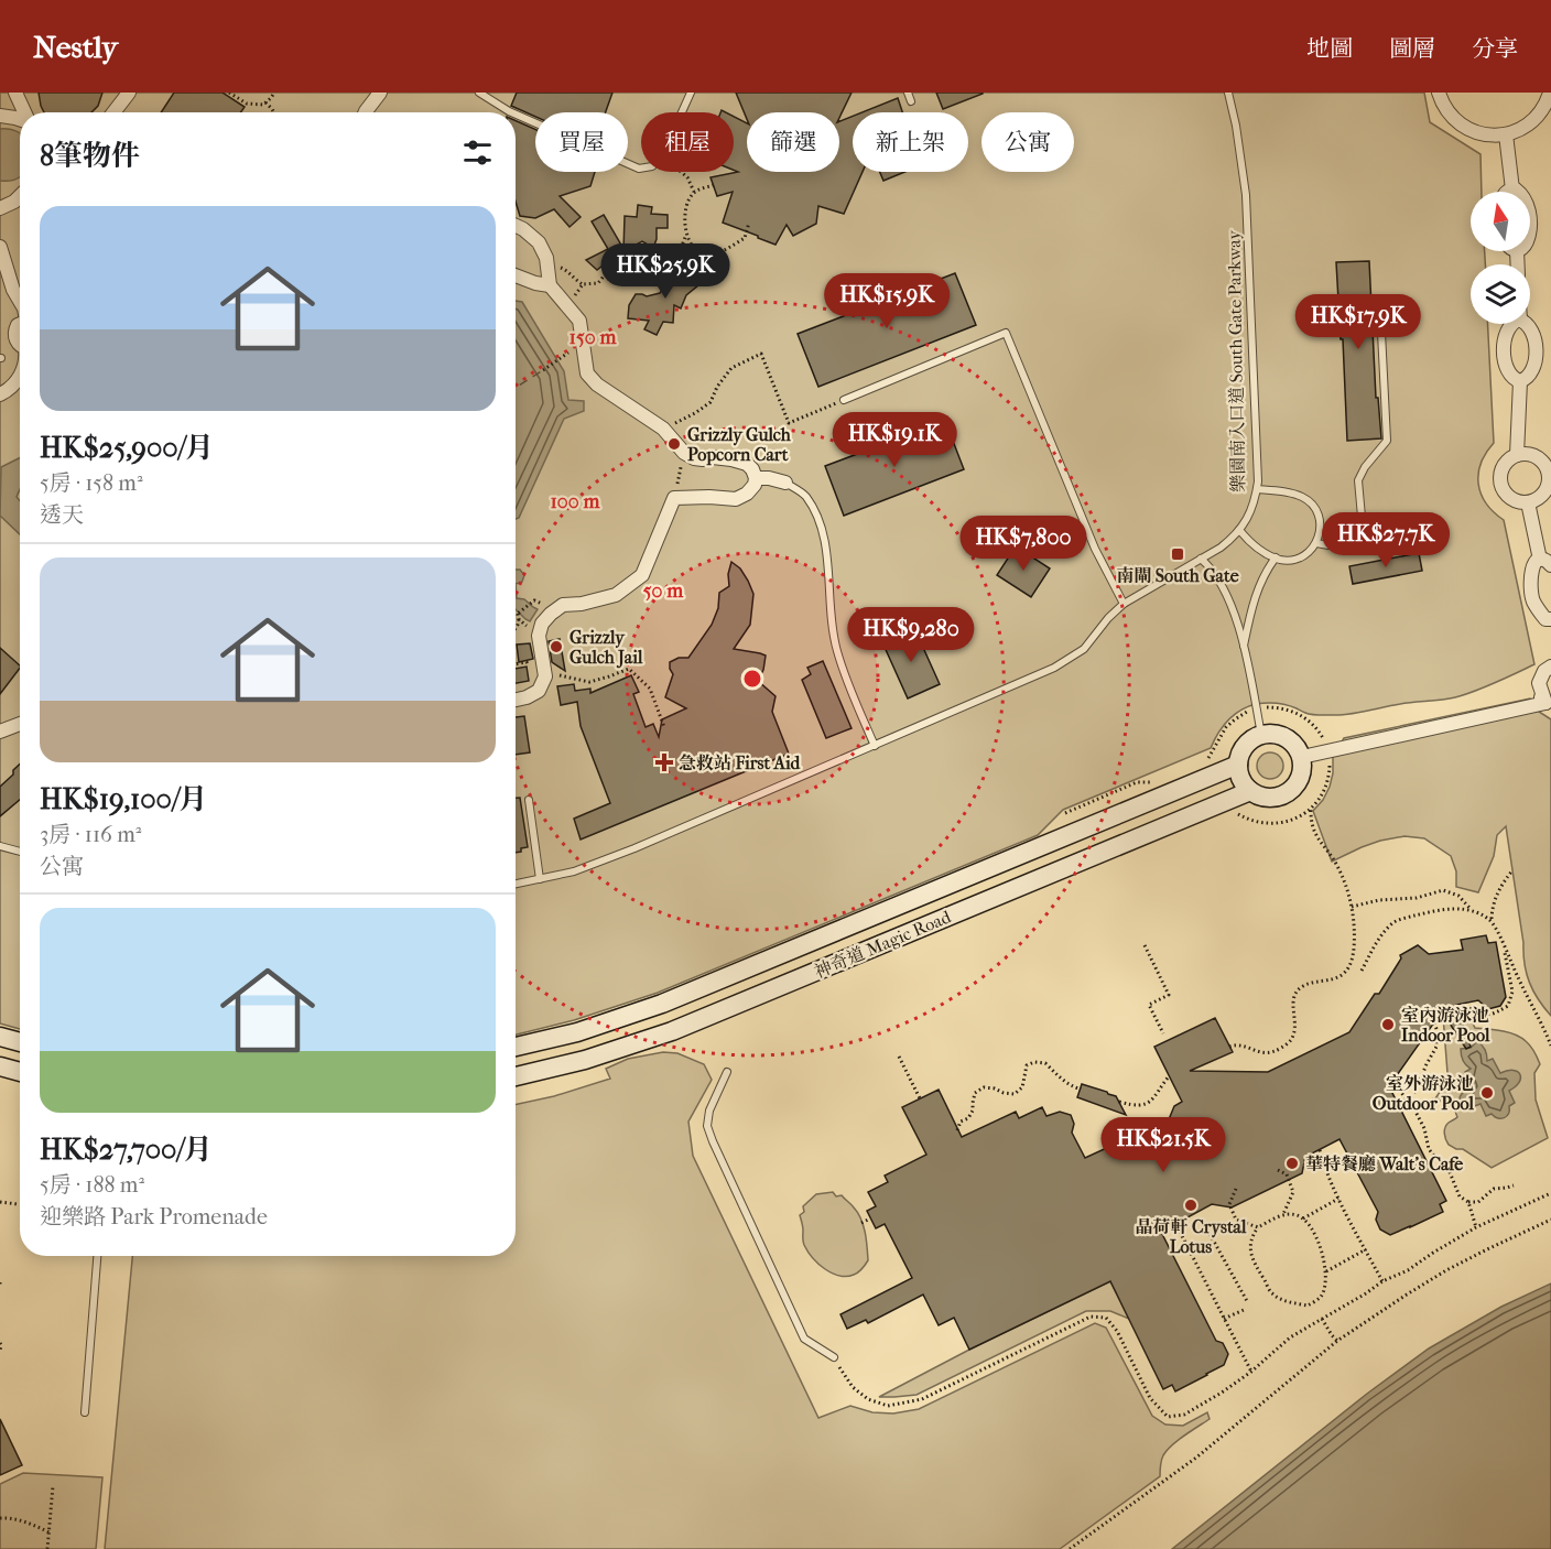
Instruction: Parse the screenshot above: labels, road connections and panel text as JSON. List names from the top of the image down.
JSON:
{
  "streets": {
    "street": ["神奇道 Magic Road"],
    "lane": ["樂園南入口道 South Gate Parkway"]
  },
  "places": {
    "other": [
      "Grizzly Gulch Popcorn Cart",
      "Grizzly Gulch Jail",
      "室內游泳池 Indoor Pool",
      "室外游泳池 Outdoor Pool",
      "華特餐廳 Walt’s Cafe",
      "晶荷軒 Crystal Lotus"
    ],
    "transit": ["南閘 South Gate"],
    "health": ["急救站 First Aid"]
  },
  "north": "top",
  "page": {
    "header": "Nestly",
    "nav": ["地圖", "圖層", "分享"],
    "chip": [
      "買屋",
      "租屋",
      "篩選",
      "新上架",
      "公寓"
    ],
    "heading": "8筆物件",
    "list": [
      {
        "name": "HK$25,900/月",
        "note": "5房 · 158 m² · 透天"
      },
      {
        "name": "HK$19,100/月",
        "note": "3房 · 116 m² · 公寓"
      },
      {
        "name": "HK$27,700/月",
        "note": "5房 · 188 m² · 迎樂路 Park Promenade"
      }
    ],
    "price": [
      "HK$25.9K",
      "HK$15.9K",
      "HK$17.9K",
      "HK$19.1K",
      "HK$27.7K",
      "HK$7,800",
      "HK$9,280",
      "HK$21.5K"
    ]
  },
  "rings": ["150 m", "100 m", "50 m"]
}
